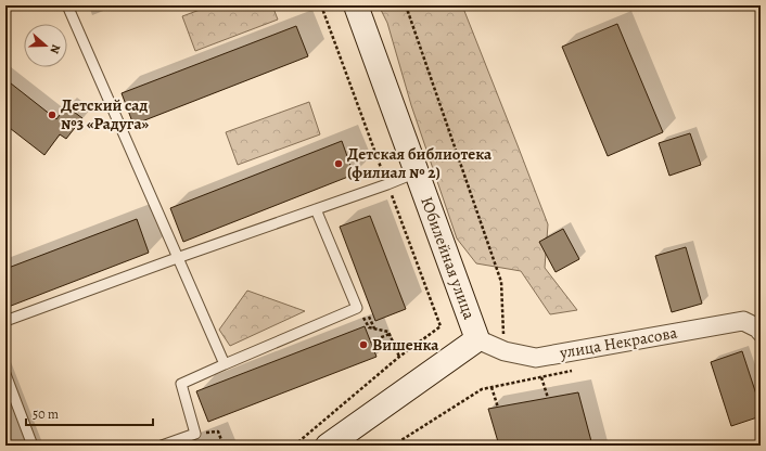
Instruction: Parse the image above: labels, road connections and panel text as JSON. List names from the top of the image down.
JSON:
{
  "streets": {
    "street": ["Юбилейная улица", "улица Некрасова"]
  },
  "crossings": [
    ["Юбилейная улица", "улица Некрасова"]
  ],
  "places": ["Детский сад №3 «Радуга»", "Детская библиотека (филиал № 2)", "Вишенка"],
  "scale_bar": "50 m",
  "north": "right"
}
